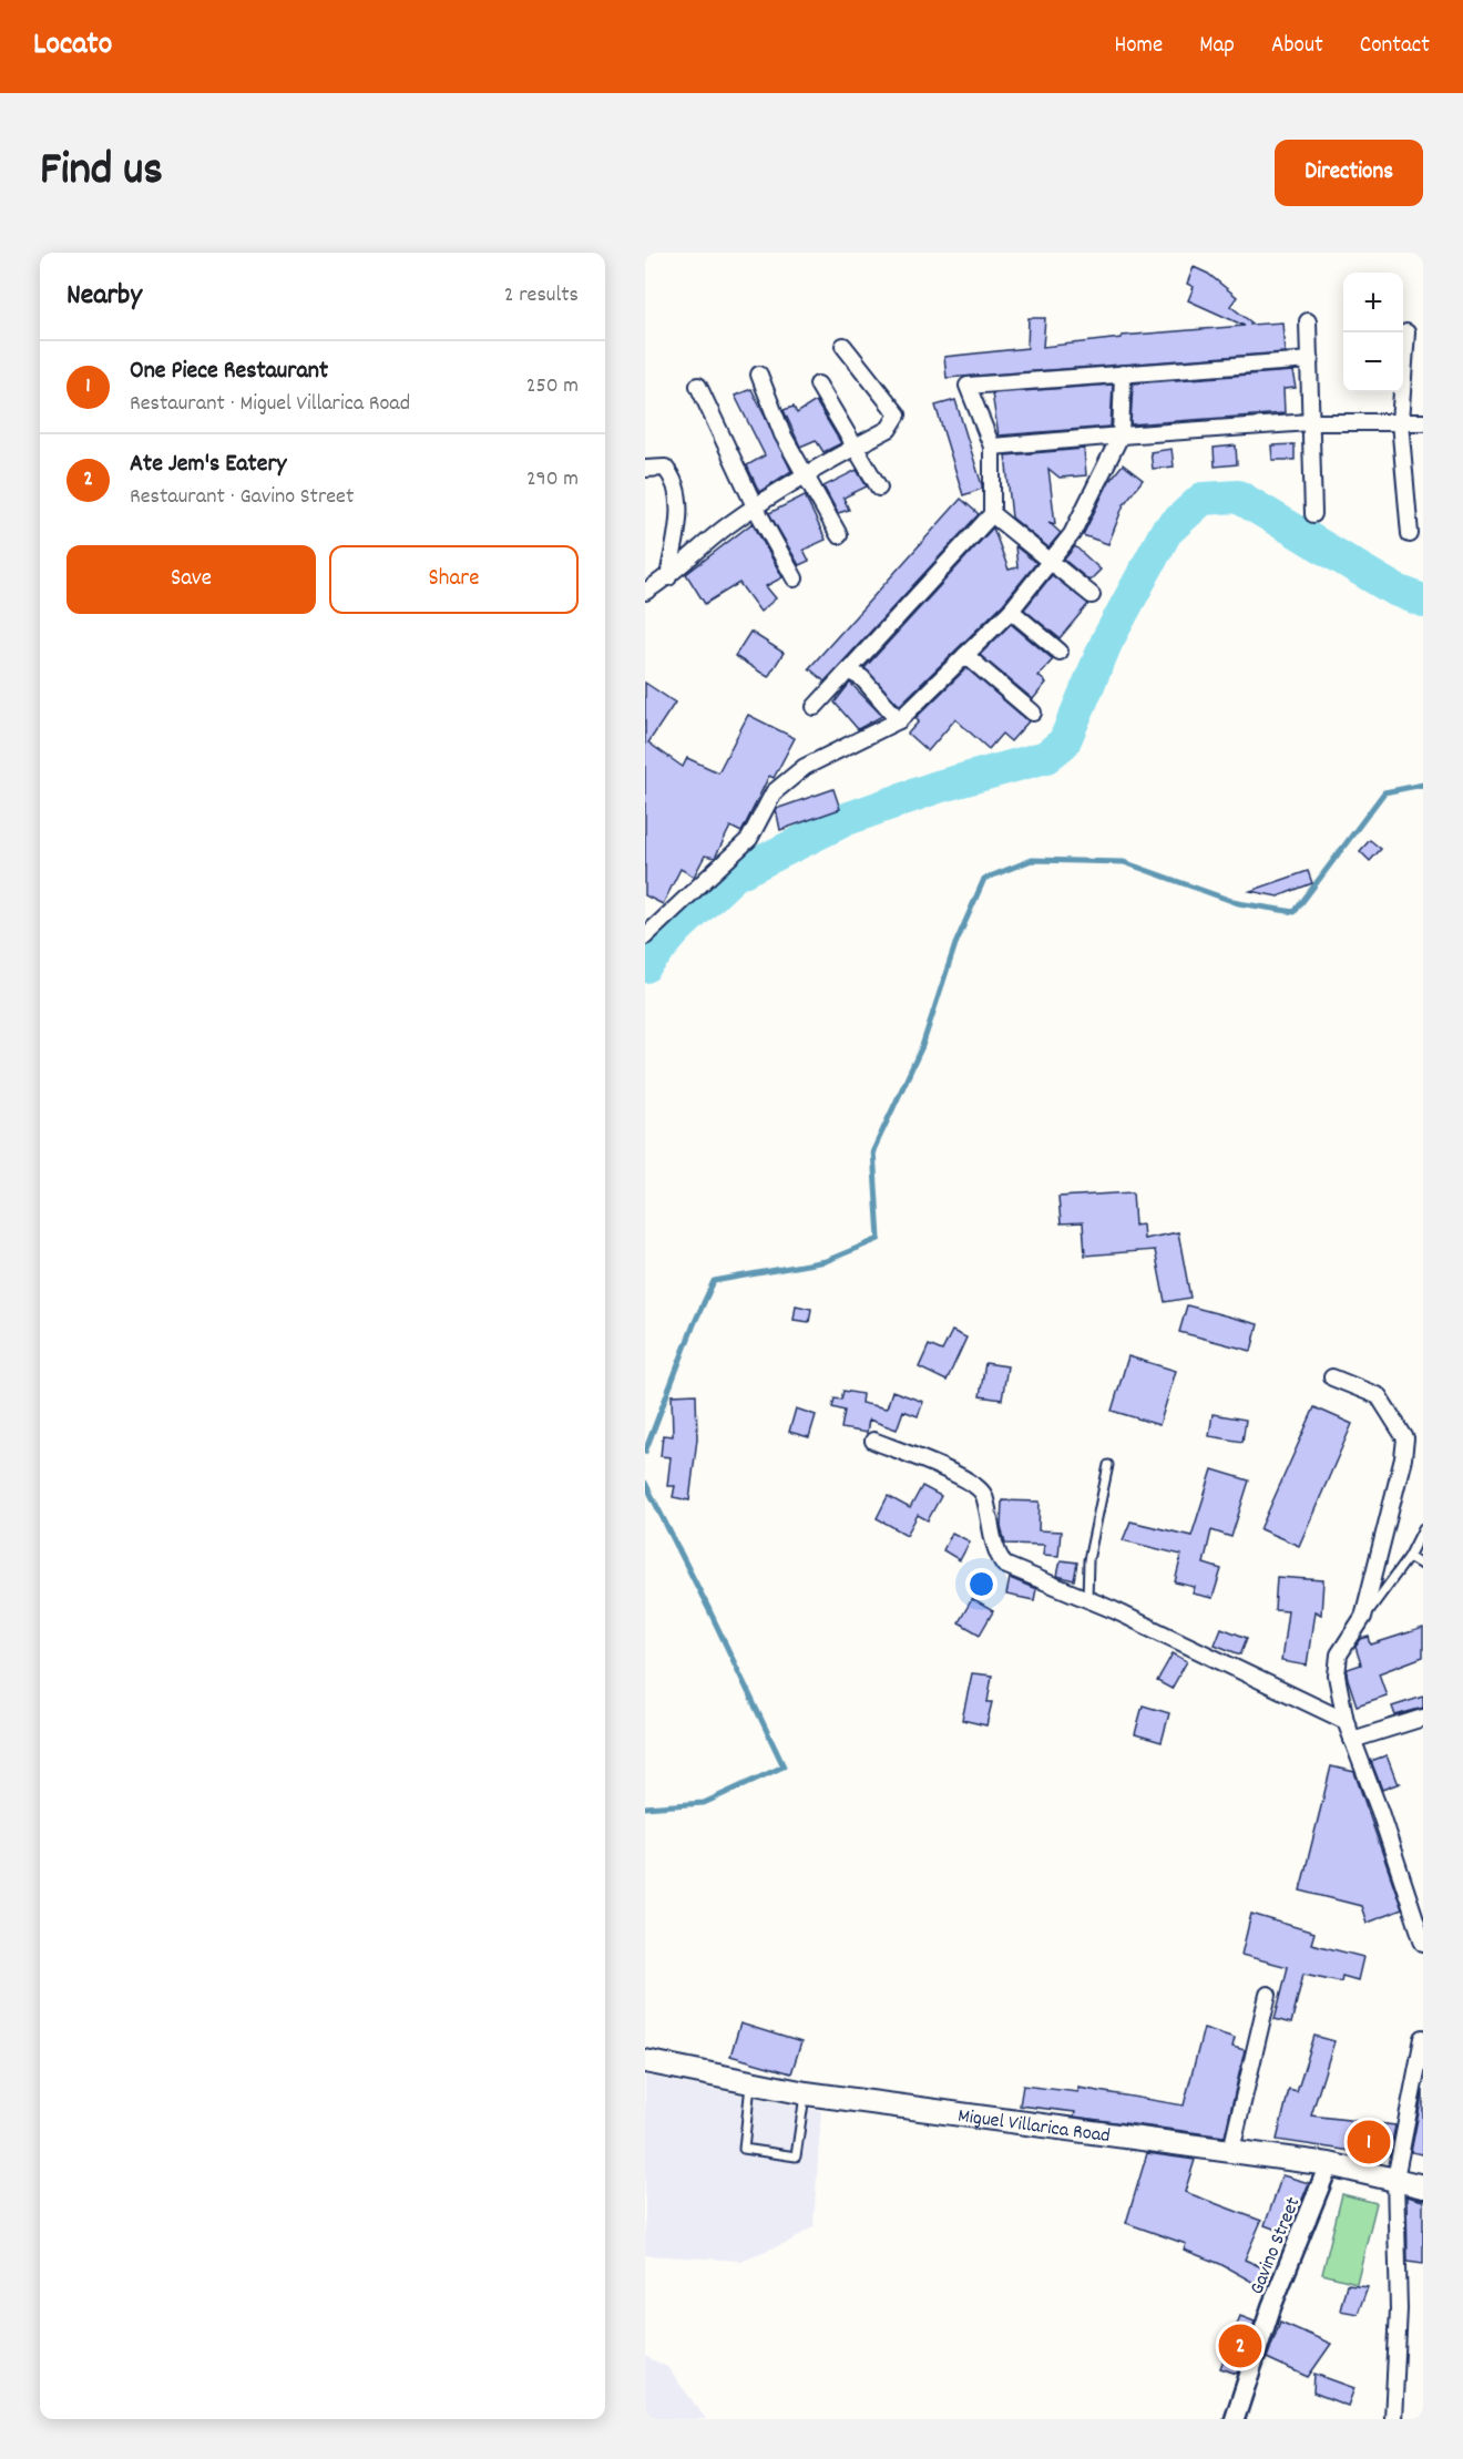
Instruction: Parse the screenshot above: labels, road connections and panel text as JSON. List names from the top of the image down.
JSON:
{
  "streets": {
    "main road": ["Miguel Villarica Road"],
    "street": ["Gavino Street"]
  },
  "crossings": [
    ["Miguel Villarica Road", "Gavino Street"]
  ],
  "page": {
    "header": "Locato",
    "nav": [
      "Home",
      "Map",
      "About",
      "Contact"
    ],
    "title": "Find us",
    "buttons": [
      "Directions",
      ["Save", "Share"]
    ],
    "heading": ["Nearby", "2 results"],
    "map_buttons": ["+", "−"],
    "list": [
      {
        "mark": "1",
        "name": "One Piece Restaurant",
        "note": "Restaurant · Miguel Villarica Road",
        "value": "250 m"
      },
      {
        "mark": "2",
        "name": "Ate Jem's Eatery",
        "note": "Restaurant · Gavino Street",
        "value": "290 m"
      }
    ],
    "pins": ["1", "2"]
  }
}
